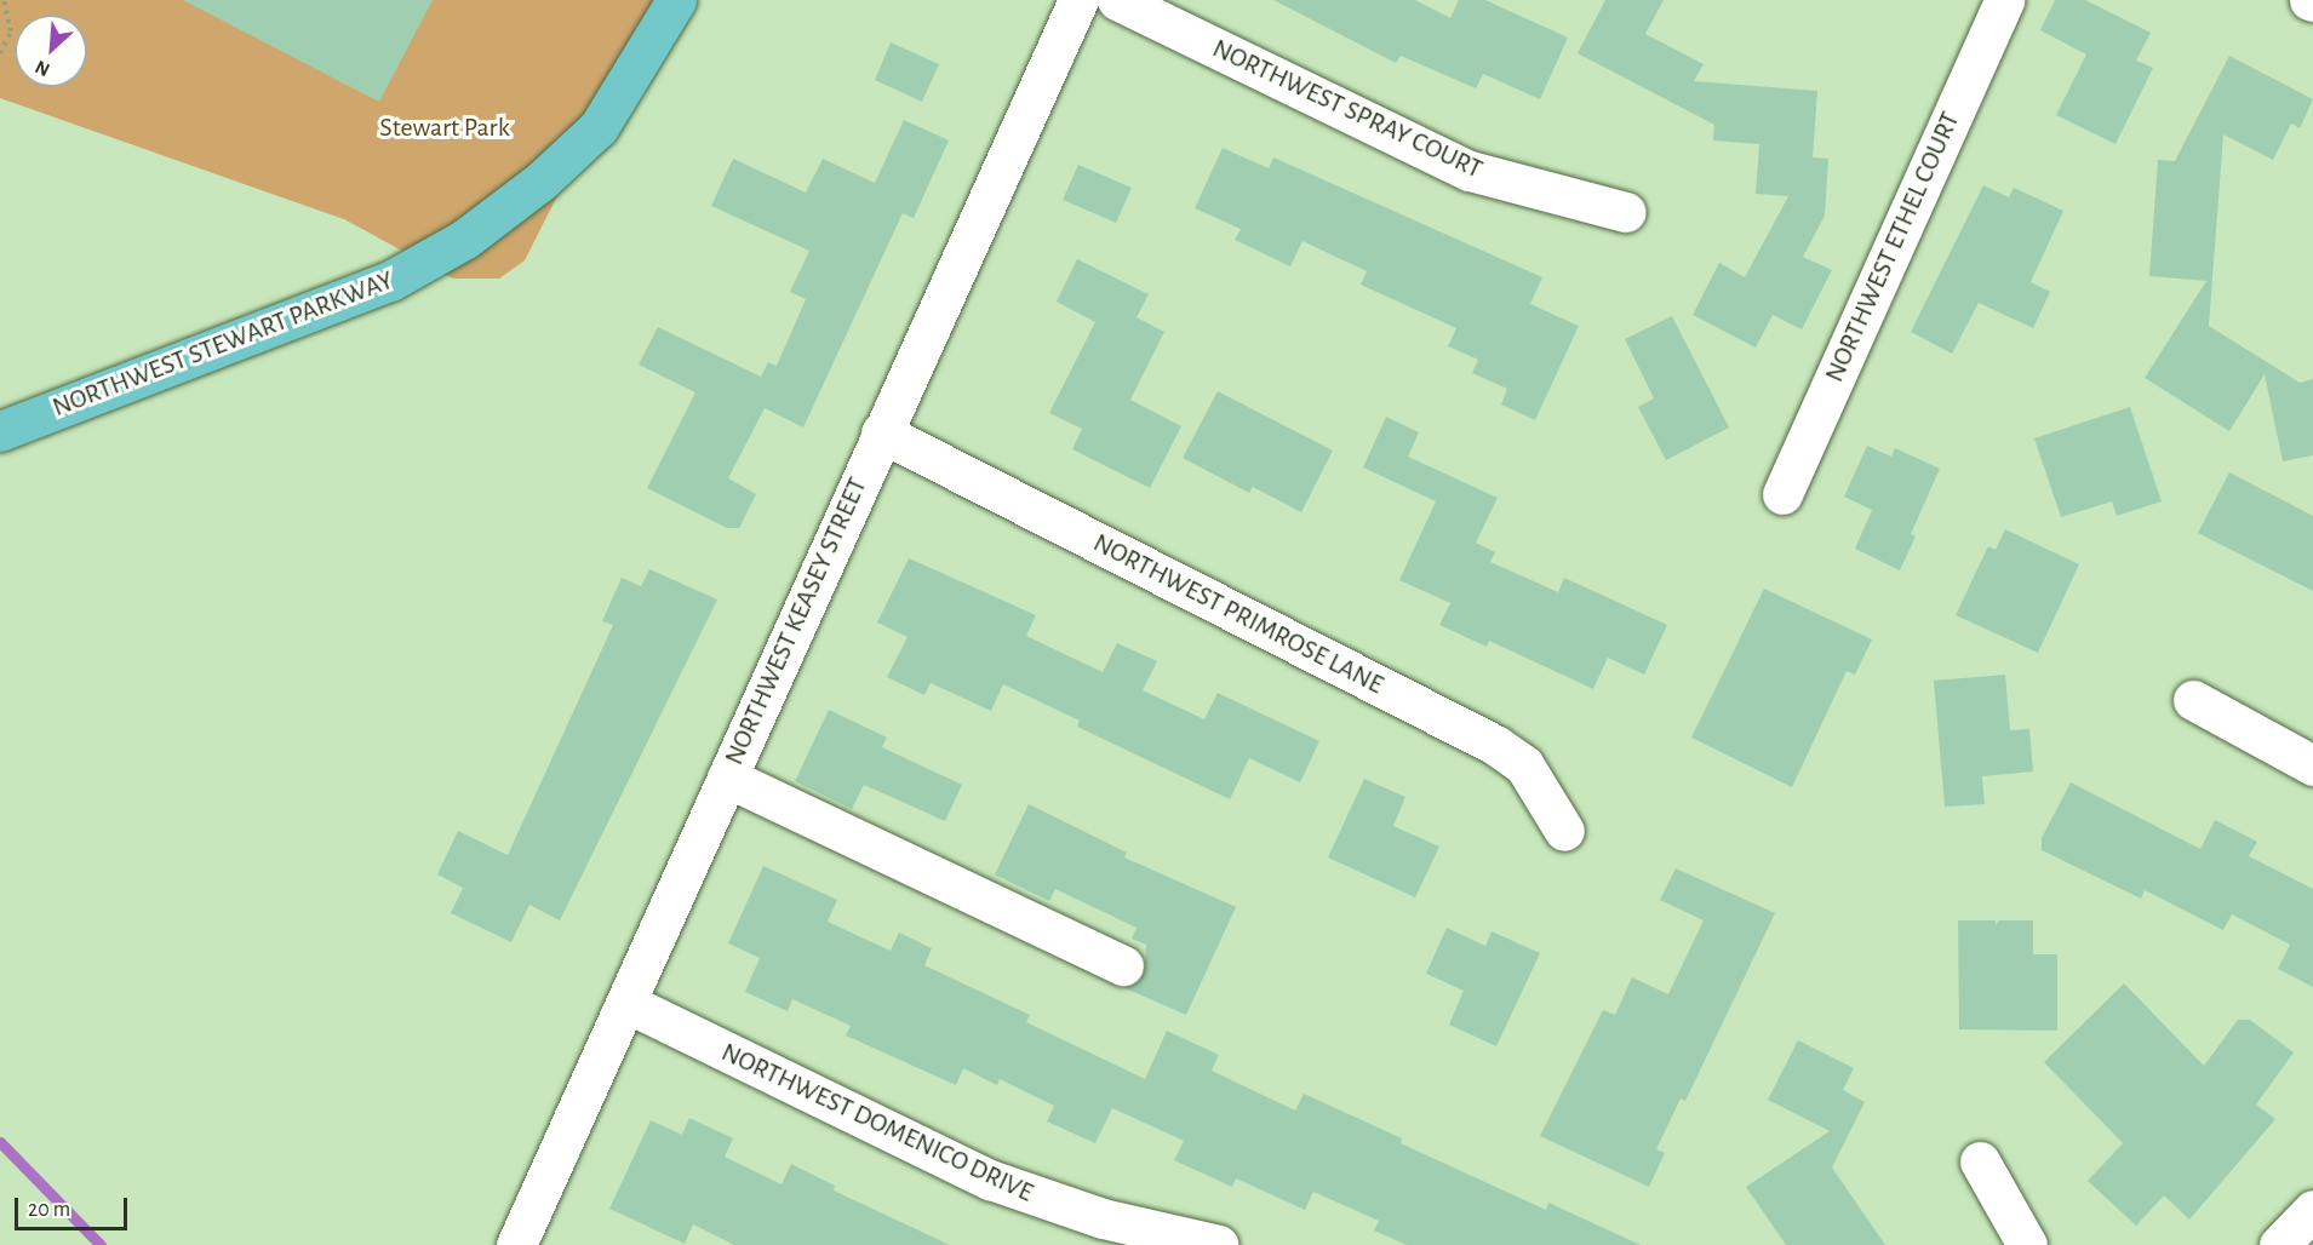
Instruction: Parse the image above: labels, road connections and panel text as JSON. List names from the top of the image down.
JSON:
{
  "streets": {
    "main road": ["NORTHWEST STEWART PARKWAY"],
    "street": [
      "NORTHWEST SPRAY COURT",
      "NORTHWEST ETHEL COURT",
      "NORTHWEST PRIMROSE LANE",
      "NORTHWEST KEASEY STREET",
      "NORTHWEST DOMENICO DRIVE"
    ]
  },
  "crossings": [
    ["NORTHWEST PRIMROSE LANE", "NORTHWEST KEASEY STREET"],
    ["NORTHWEST KEASEY STREET", "NORTHWEST DOMENICO DRIVE"]
  ],
  "parks": ["Stewart Park"],
  "scale_bar": "20 m",
  "north": "bottom left"
}
